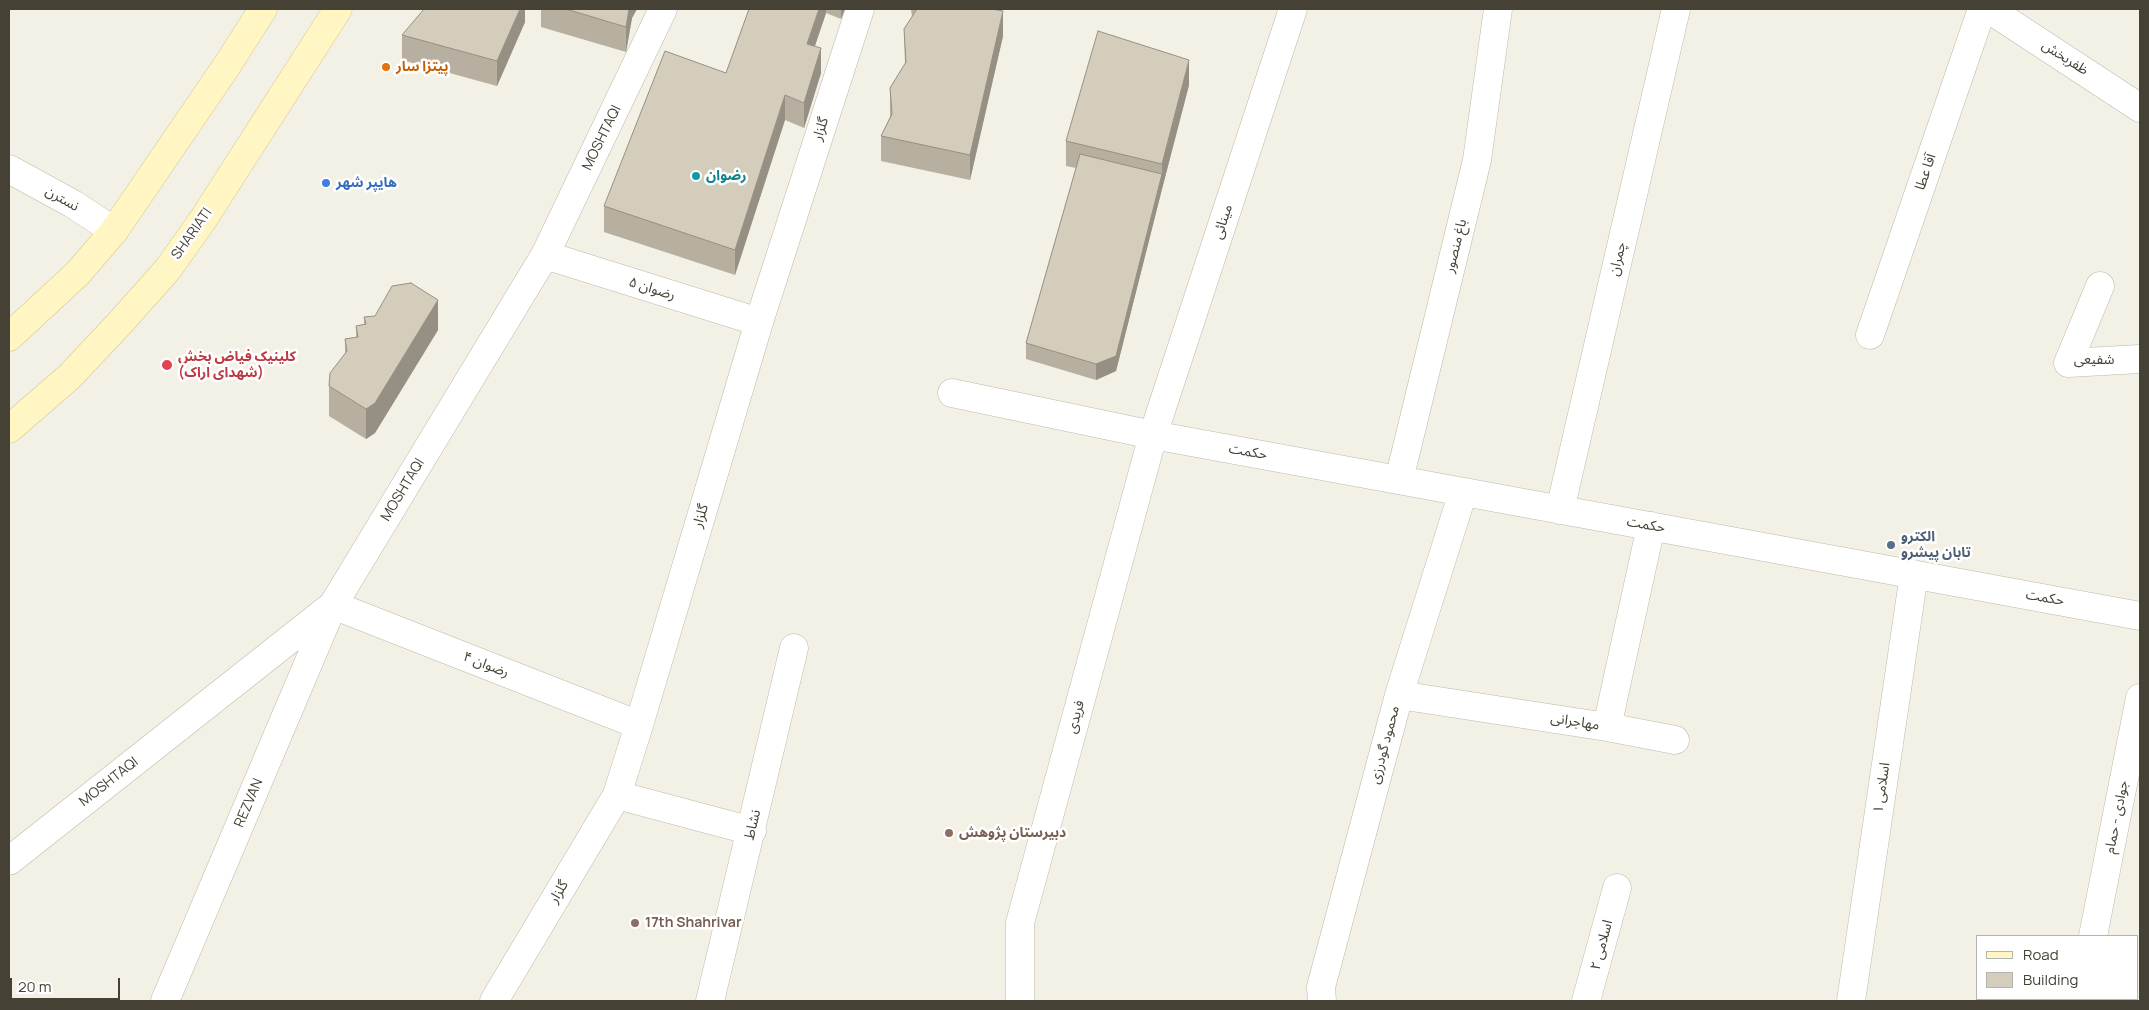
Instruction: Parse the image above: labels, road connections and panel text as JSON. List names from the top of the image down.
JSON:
{
  "streets": {
    "main road": ["SHARIATI"],
    "street": [
      "ظفربخش",
      "گلزار",
      "MOSHTAQI",
      "آقا عطا",
      "نسترن",
      "مینائی",
      "باغ منصور",
      "چمران",
      "رضوان ۵",
      "شفیعی",
      "حکمت",
      "رضوان ۴",
      "فریدی",
      "مهاجرانی",
      "محمود گودرزی",
      "اسلامی ۱",
      "REZVAN",
      "جوادی - حمام",
      "نشاط",
      "اسلامی ۲"
    ]
  },
  "crossings": [
    ["گلزار", "رضوان ۵"],
    ["گلزار", "رضوان ۴"],
    ["MOSHTAQI", "رضوان ۵"],
    ["MOSHTAQI", "رضوان ۴"],
    ["MOSHTAQI", "REZVAN"],
    ["مینائی", "حکمت"],
    ["مینائی", "فریدی"],
    ["باغ منصور", "حکمت"],
    ["چمران", "حکمت"],
    ["حکمت", "فریدی"],
    ["حکمت", "مهاجرانی"],
    ["حکمت", "محمود گودرزی"],
    ["حکمت", "اسلامی ۱"],
    ["رضوان ۴", "REZVAN"],
    ["مهاجرانی", "محمود گودرزی"]
  ],
  "places": [
    "پیتزا سار",
    "رضوان",
    "هایپر شهر",
    "کلینیک فیاض بخش (شهدای اراک)",
    "الکترو تابان پیشرو",
    "دبیرستان پژوهش",
    "17th Shahrivar"
  ],
  "legend": ["Road", "Building"],
  "scale_bar": "20 m"
}
